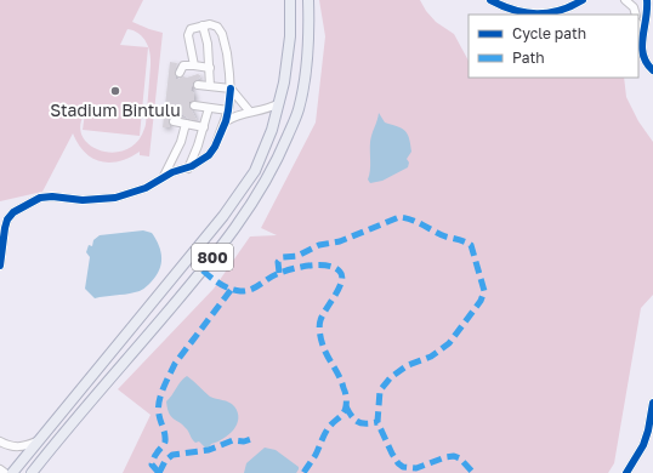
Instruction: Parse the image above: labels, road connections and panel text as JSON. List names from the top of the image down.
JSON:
{
  "streets": {
    "main road": ["800"]
  },
  "places": ["Stadium Bintulu"],
  "legend": ["Cycle path", "Path"]
}
